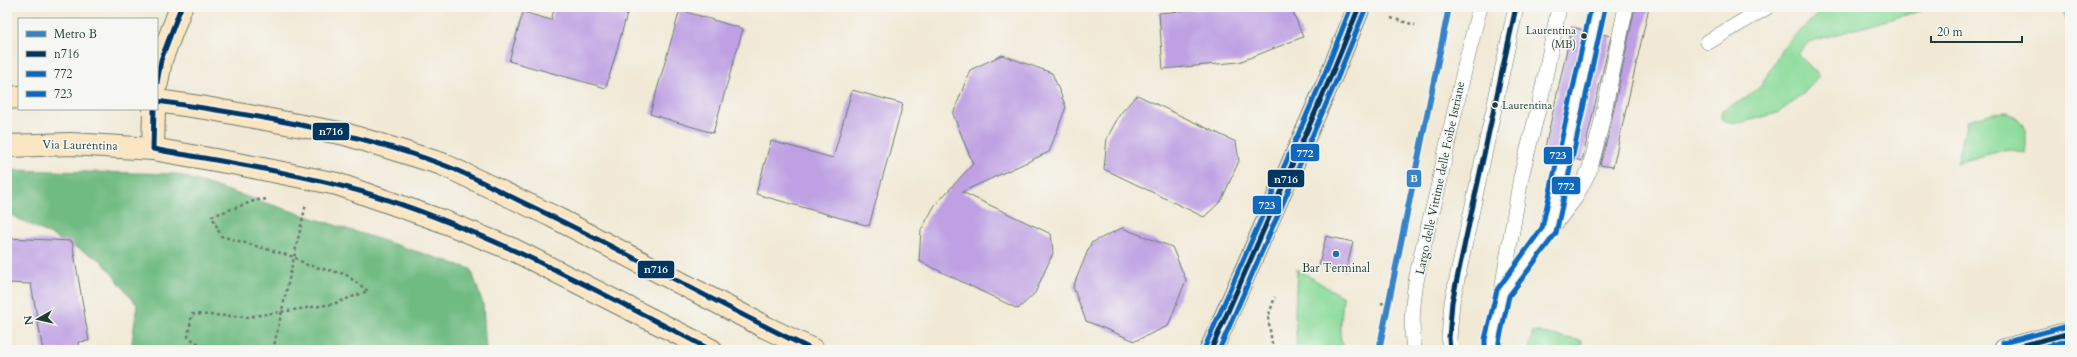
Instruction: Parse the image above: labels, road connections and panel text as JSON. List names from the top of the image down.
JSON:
{
  "streets": {
    "main road": ["Via Laurentina"],
    "lane": ["Largo delle Vittime delle Foibe Istriane"]
  },
  "places": ["Laurentina (MB)", "Laurentina", "Bar Terminal"],
  "lines": [
    "metro line B",
    "transit line n716",
    "transit line 723",
    "transit line 772"
  ],
  "legend": [
    "Metro B",
    "n716",
    "772",
    "723"
  ],
  "scale_bar": "20 m",
  "north": "left"
}
